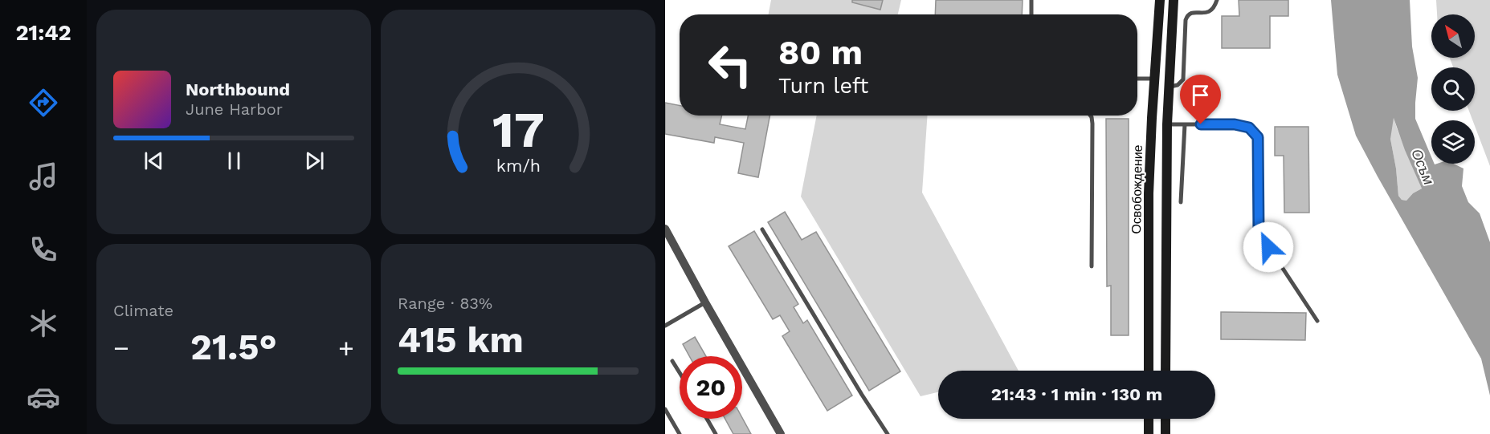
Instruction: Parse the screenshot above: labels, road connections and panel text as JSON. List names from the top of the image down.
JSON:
{
  "streets": {
    "street": ["Освобождение"]
  },
  "water": ["Осъм"],
  "north": "top left",
  "page": {
    "tabs": "21:42",
    "turn": ["80 m", "Turn left"],
    "song": ["Northbound", "June Harbor"],
    "tile": [
      "Climate",
      ["Range · 83%", "415 km"]
    ],
    "heat": ["−", "21.5°", "+"],
    "limit": "20",
    "trip": "21:43 · 1 min · 130 m",
    "gauge": ["17", "km/h"]
  }
}
